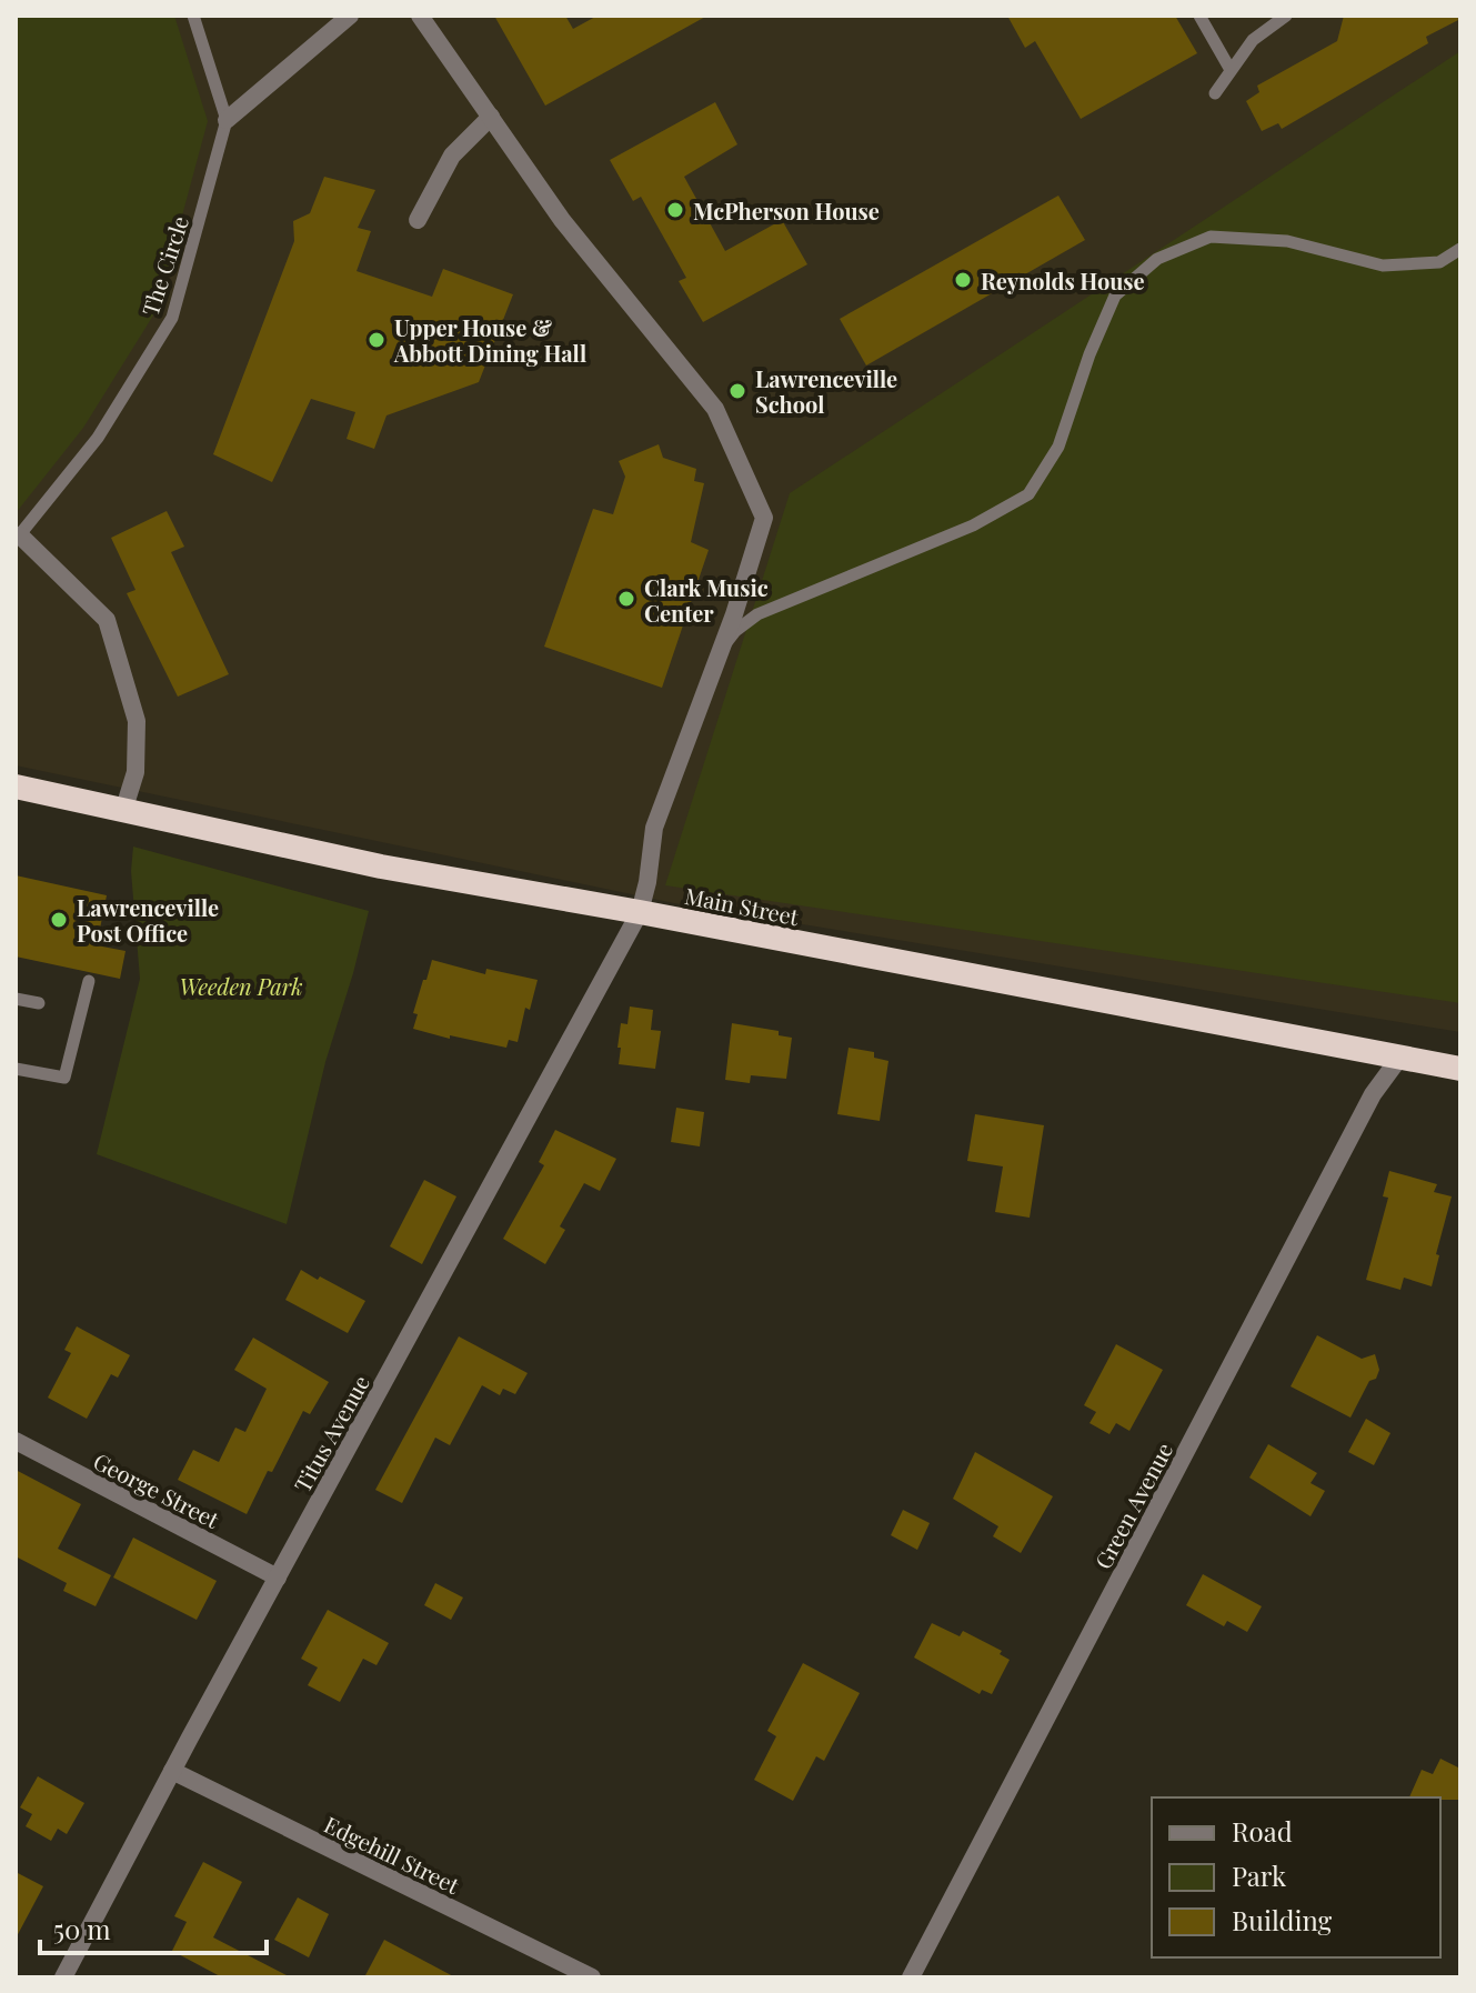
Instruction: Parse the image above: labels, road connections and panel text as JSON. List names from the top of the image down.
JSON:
{
  "streets": {
    "highway": ["Main Street"],
    "street": [
      "Titus Avenue",
      "George Street",
      "Green Avenue",
      "Edgehill Street"
    ],
    "lane": ["The Circle"]
  },
  "crossings": [
    ["Main Street", "Titus Avenue"],
    ["Main Street", "Green Avenue"],
    ["Titus Avenue", "George Street"],
    ["Titus Avenue", "Edgehill Street"]
  ],
  "parks": ["Weeden Park"],
  "places": [
    "McPherson House",
    "Reynolds House",
    "Upper House & Abbott Dining Hall",
    "Lawrenceville School",
    "Clark Music Center",
    "Lawrenceville Post Office"
  ],
  "legend": ["Road", "Park", "Building"],
  "scale_bar": "50 m"
}
